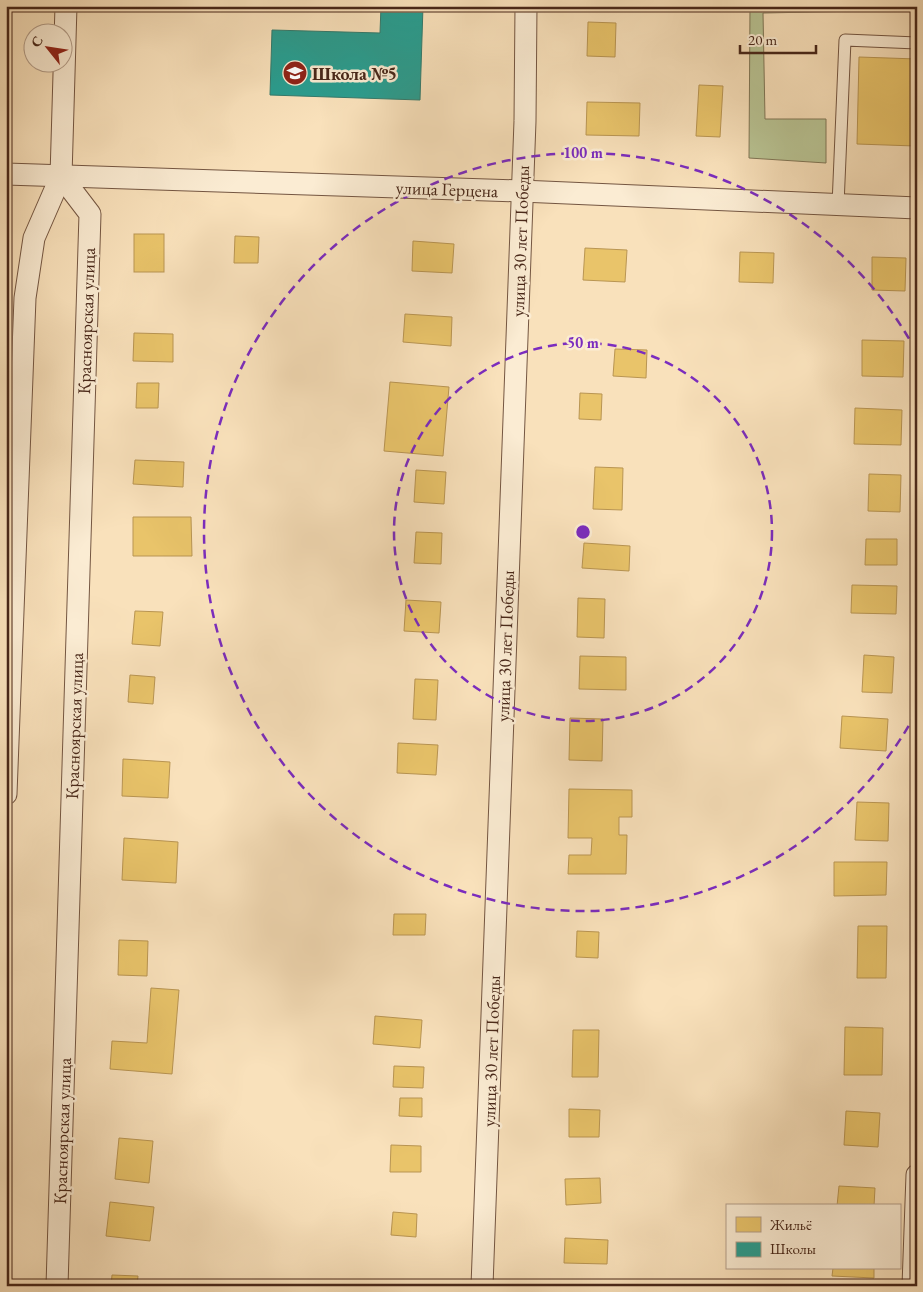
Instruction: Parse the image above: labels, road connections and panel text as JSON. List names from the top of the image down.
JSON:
{
  "streets": {
    "street": ["улица Герцена", "улица 30 лет Победы", "Красноярская улица"]
  },
  "crossings": [
    ["улица Герцена", "улица 30 лет Победы"],
    ["улица Герцена", "Красноярская улица"]
  ],
  "places": {
    "school or university": ["Школа №5"]
  },
  "legend": ["Жильё", "Школы"],
  "scale_bar": "20 m",
  "north": "top left",
  "rings": ["100 m", "50 m"]
}
